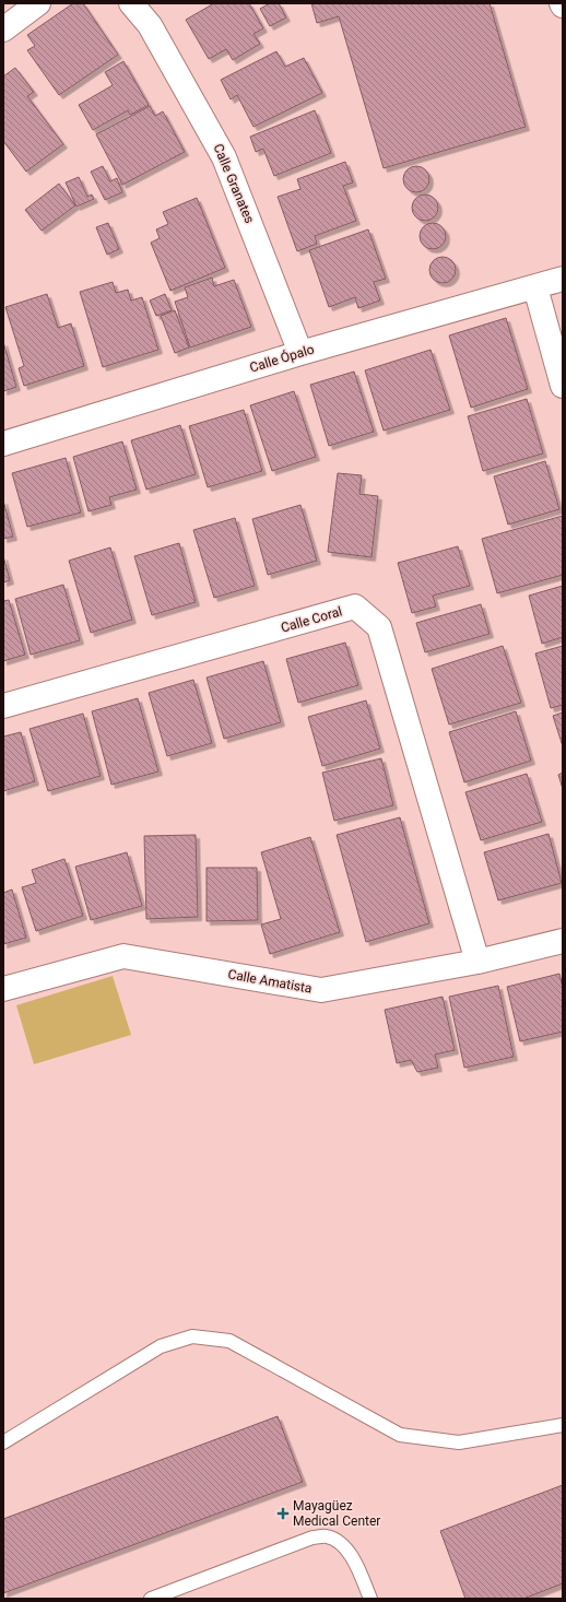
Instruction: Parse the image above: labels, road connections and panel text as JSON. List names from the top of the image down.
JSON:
{
  "streets": {
    "street": [
      "Calle Granates",
      "Calle Ópalo",
      "Calle Coral",
      "Calle Amatista"
    ]
  },
  "crossings": [
    ["Calle Granates", "Calle Ópalo"],
    ["Calle Coral", "Calle Amatista"]
  ],
  "places": {
    "health": ["Mayagüez Medical Center"]
  }
}
